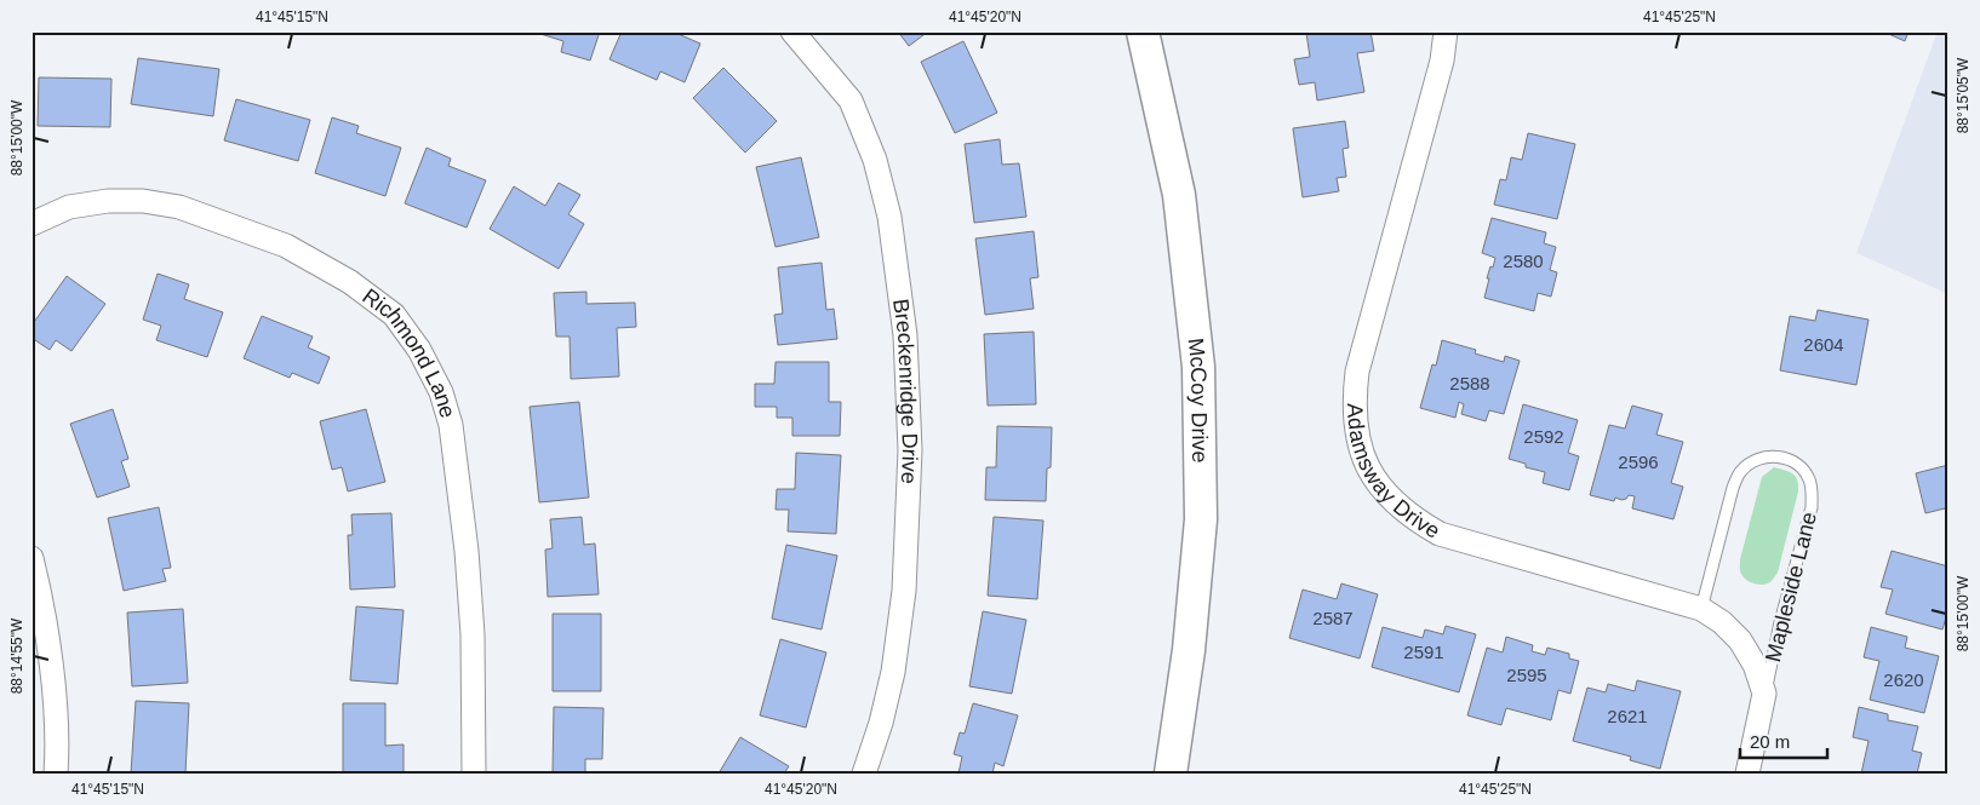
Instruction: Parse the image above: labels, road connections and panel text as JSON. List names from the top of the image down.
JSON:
{
  "streets": {
    "street": [
      "Richmond Lane",
      "Breckenridge Drive",
      "McCoy Drive",
      "Adamsway Drive",
      "Mapleside Lane"
    ]
  },
  "crossings": [
    ["Adamsway Drive", "Mapleside Lane"]
  ],
  "house_numbers": [
    "2580",
    "2604",
    "2588",
    "2592",
    "2596",
    "2587",
    "2591",
    "2595",
    "2620",
    "2621"
  ],
  "scale_bar": "20 m",
  "coordinates": [
    "41°45'15\"N",
    "41°45'20\"N",
    "41°45'25\"N",
    "88°15'05\"W",
    "88°15'00\"W",
    "88°14'55\"W"
  ]
}
